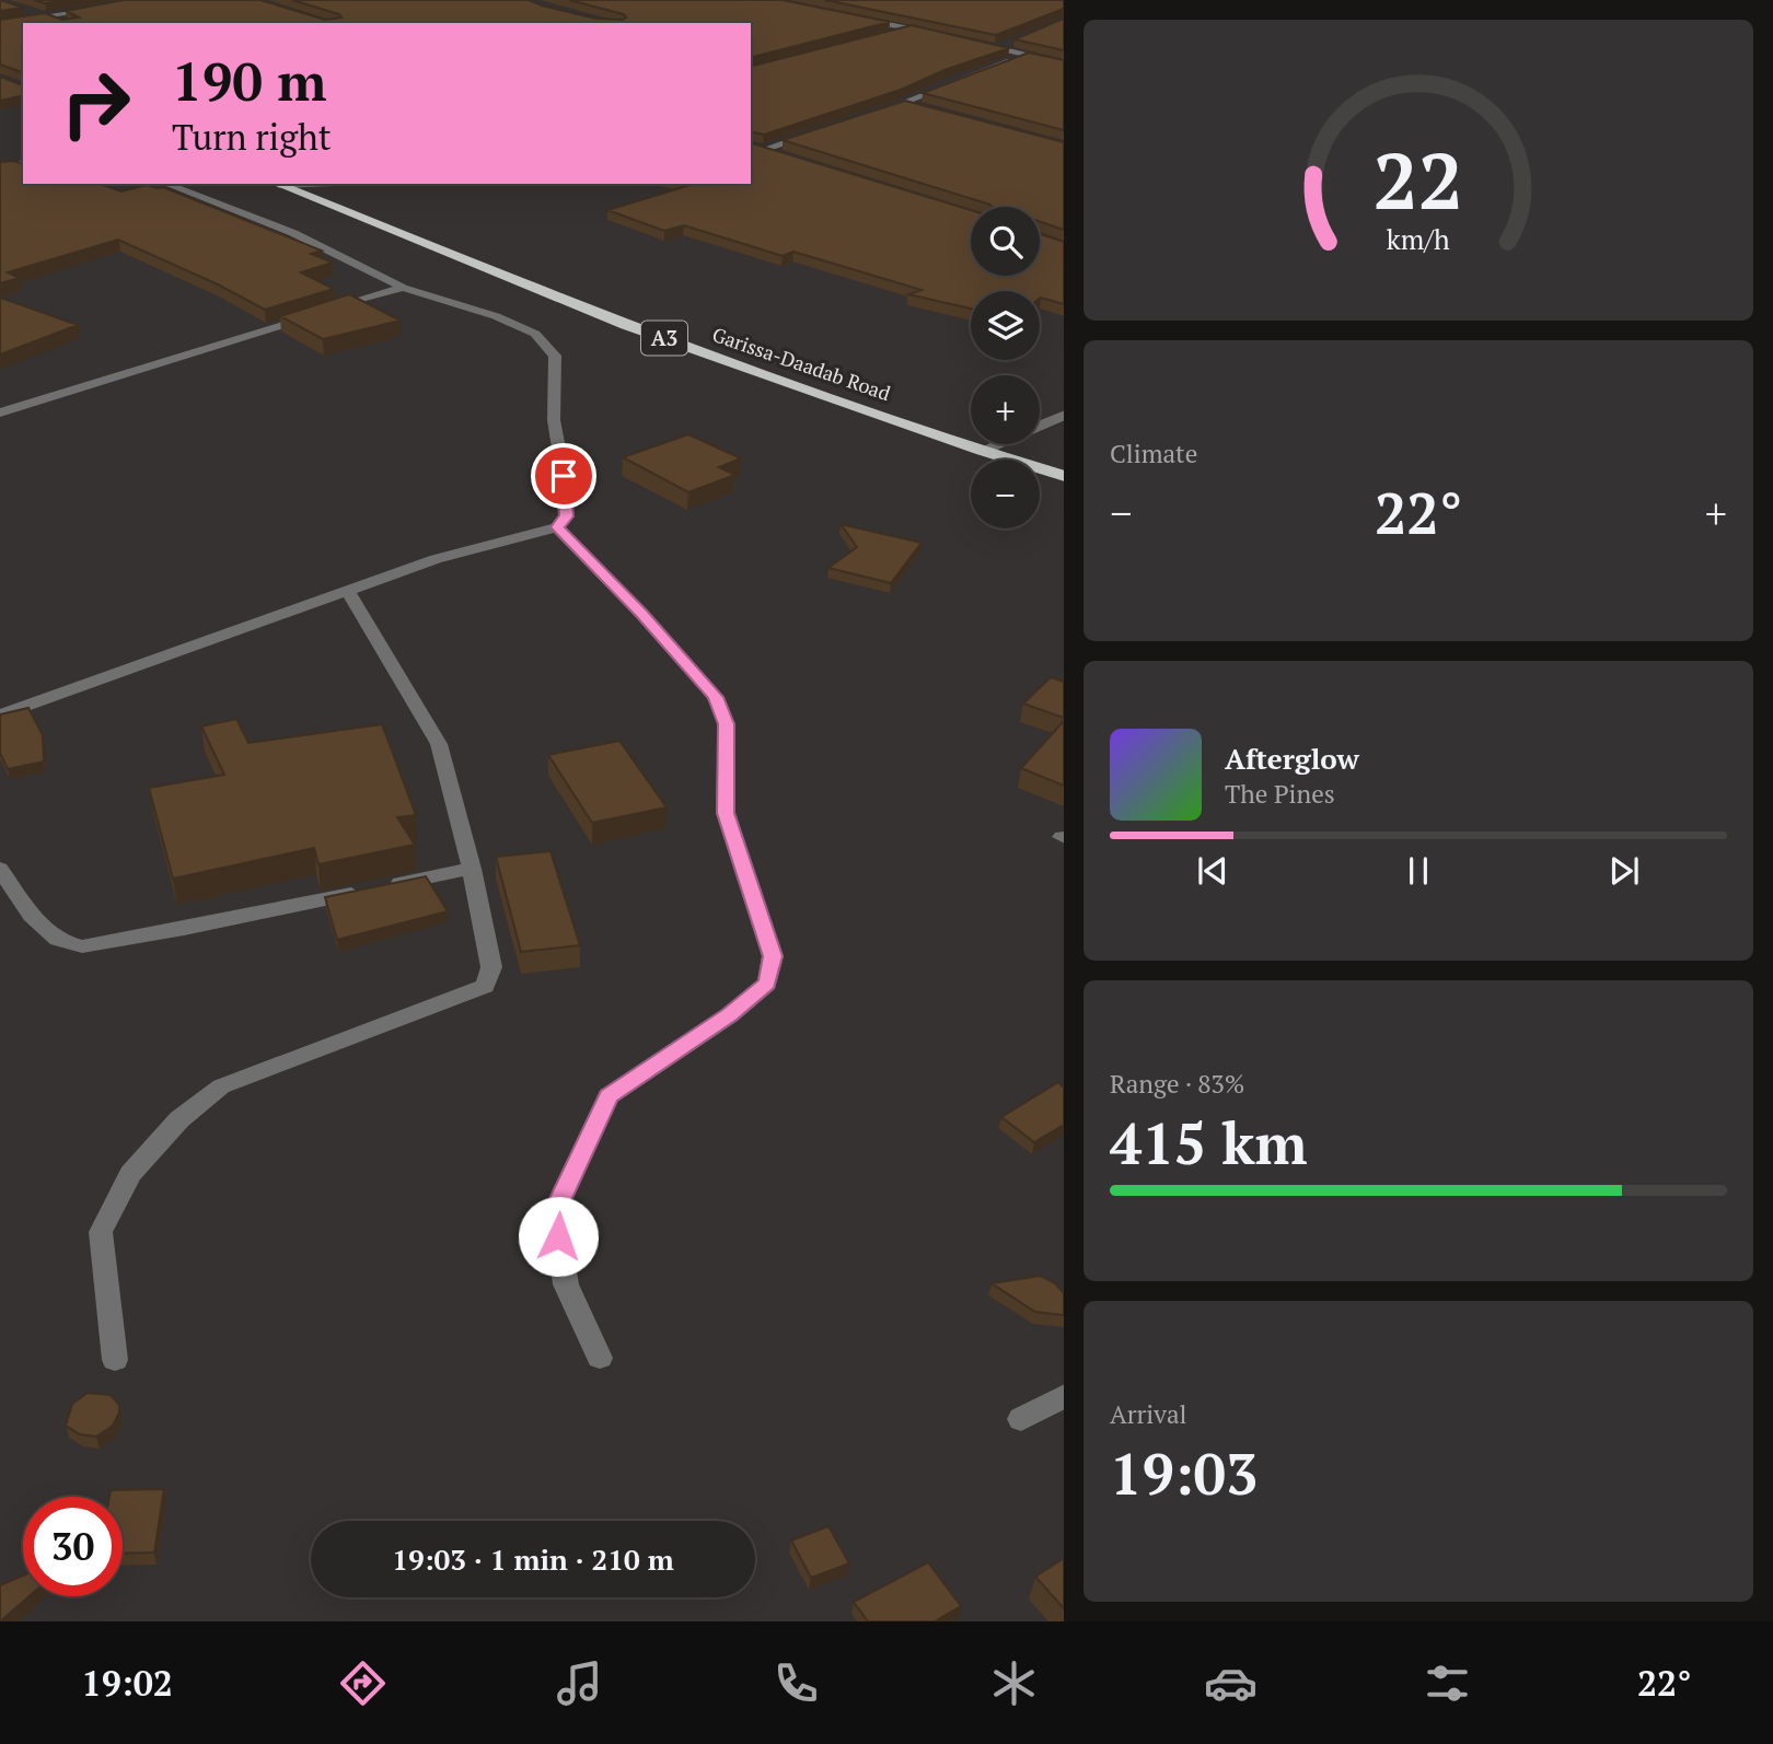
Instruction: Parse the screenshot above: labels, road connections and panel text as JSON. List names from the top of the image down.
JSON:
{
  "streets": {
    "highway": ["A3", "Garissa-Daadab Road"]
  },
  "page": {
    "turn": ["190 m", "Turn right"],
    "map_buttons": ["+", "−"],
    "tile": [
      "Climate",
      ["Range · 83%", "415 km"],
      ["Arrival", "19:03"]
    ],
    "heat": ["−", "22°", "+"],
    "song": ["Afterglow", "The Pines"],
    "limit": "30",
    "trip": "19:03 · 1 min · 210 m",
    "tabs": ["19:02", "22°"],
    "gauge": ["22", "km/h"]
  }
}
